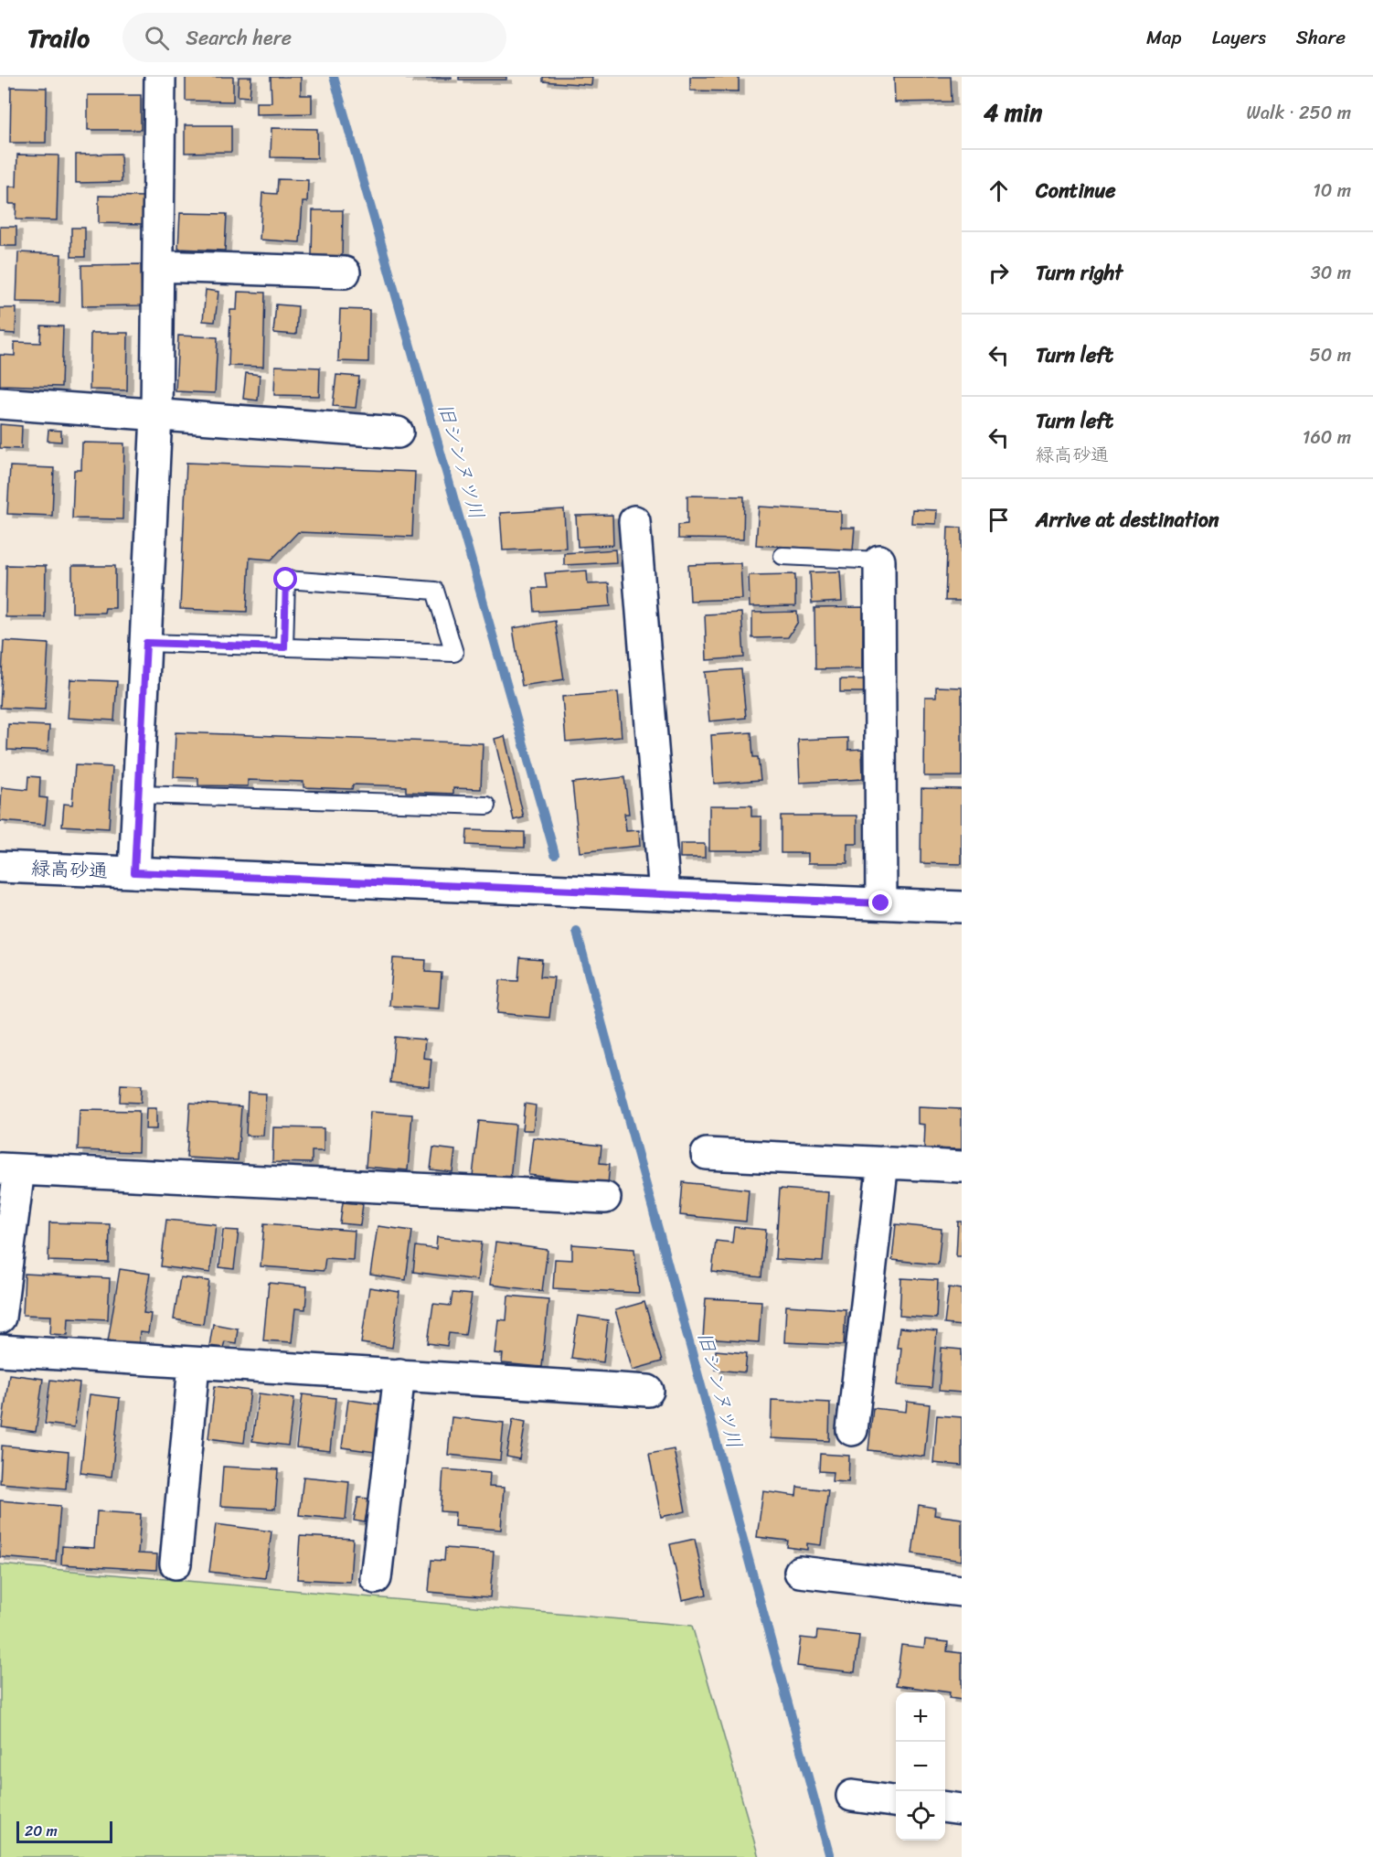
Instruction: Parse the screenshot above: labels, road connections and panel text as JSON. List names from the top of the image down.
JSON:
{
  "streets": {
    "street": ["緑高砂通"]
  },
  "water": ["旧シンヌツ川"],
  "scale_bar": "20 m",
  "page": {
    "header": "Trailo",
    "search": "Search here",
    "nav": ["Map", "Layers", "Share"],
    "heading": ["4 min", "Walk · 250 m"],
    "list": [
      ["Continue", "10 m"],
      ["Turn right", "30 m"],
      ["Turn left", "50 m"],
      ["Turn left", "緑高砂通", "160 m"],
      "Arrive at destination"
    ],
    "map_buttons": ["+", "−"],
    "scale": "20 m"
  }
}
